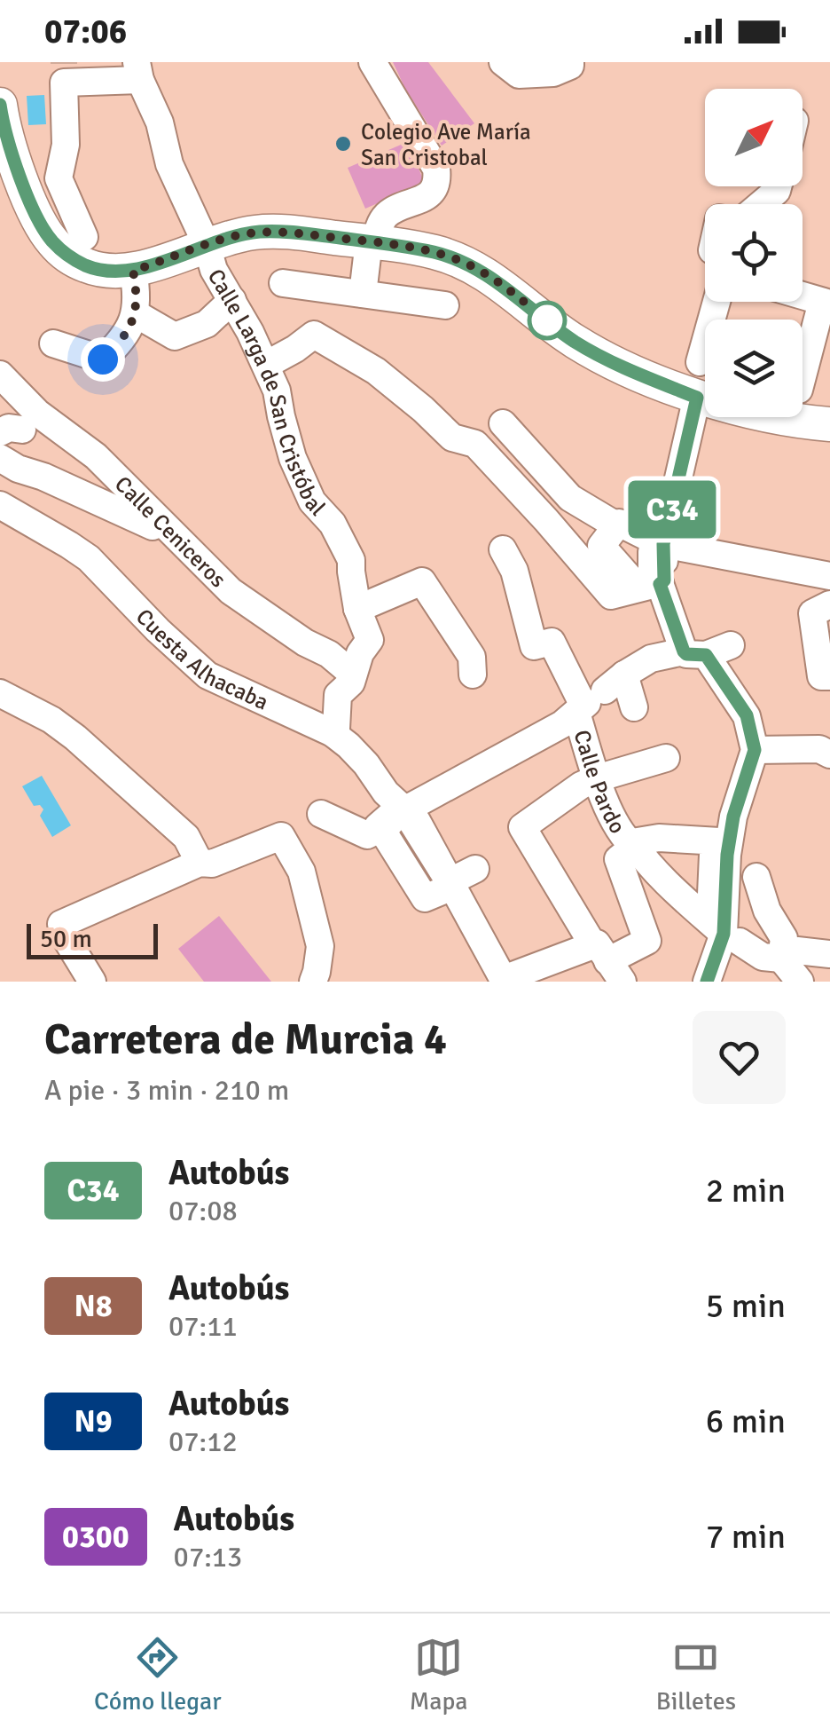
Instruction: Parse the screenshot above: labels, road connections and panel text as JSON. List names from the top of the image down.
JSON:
{
  "streets": {
    "street": [
      "Calle Larga de San Cristóbal",
      "Calle Ceniceros",
      "Cuesta Alhacaba",
      "Calle Pardo"
    ]
  },
  "crossings": [
    ["Calle Larga de San Cristóbal", "Calle Ceniceros"],
    ["Calle Larga de San Cristóbal", "Cuesta Alhacaba"]
  ],
  "places": ["Colegio Ave María San Cristobal"],
  "lines": ["bus line C34"],
  "scale_bar": "50 m",
  "north": "top right",
  "page": {
    "status": "07:06",
    "on_map": "C34",
    "scale": "50 m",
    "heading": ["Carretera de Murcia 4", "A pie · 3 min · 210 m"],
    "list": [
      {
        "mark": "C34",
        "name": "Autobús",
        "note": "07:08",
        "value": "2 min"
      },
      {
        "mark": "N8",
        "name": "Autobús",
        "note": "07:11",
        "value": "5 min"
      },
      {
        "mark": "N9",
        "name": "Autobús",
        "note": "07:12",
        "value": "6 min"
      },
      {
        "mark": "0300",
        "name": "Autobús",
        "note": "07:13",
        "value": "7 min"
      }
    ],
    "tabs": ["Cómo llegar", "Mapa", "Billetes"]
  }
}
